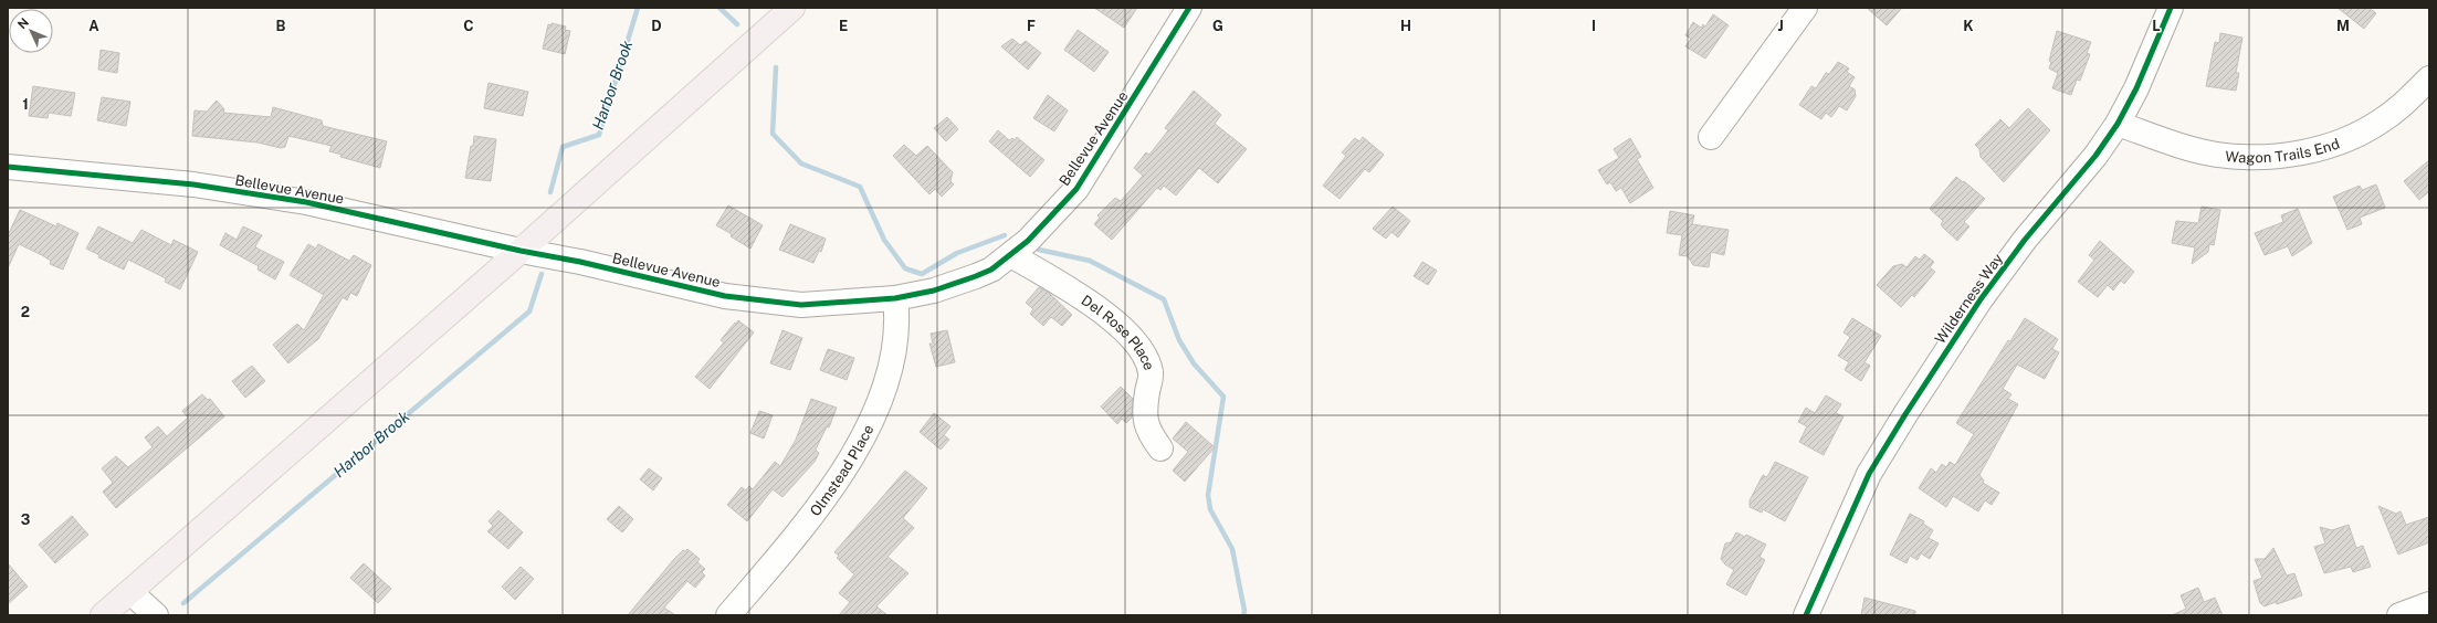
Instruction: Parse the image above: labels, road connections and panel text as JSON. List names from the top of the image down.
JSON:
{
  "streets": {
    "street": [
      "Bellevue Avenue",
      "Wagon Trails End",
      "Wilderness Way",
      "Del Rose Place",
      "Olmstead Place"
    ]
  },
  "crossings": [
    ["Bellevue Avenue", "Del Rose Place"],
    ["Bellevue Avenue", "Olmstead Place"],
    ["Wagon Trails End", "Wilderness Way"]
  ],
  "water": ["Harbor Brook"],
  "north": "top left",
  "grid": {
    "columns": [
      "A",
      "B",
      "C",
      "D",
      "E",
      "F",
      "G",
      "H",
      "I",
      "J",
      "K",
      "L",
      "M"
    ],
    "rows": ["1", "2", "3"]
  }
}
